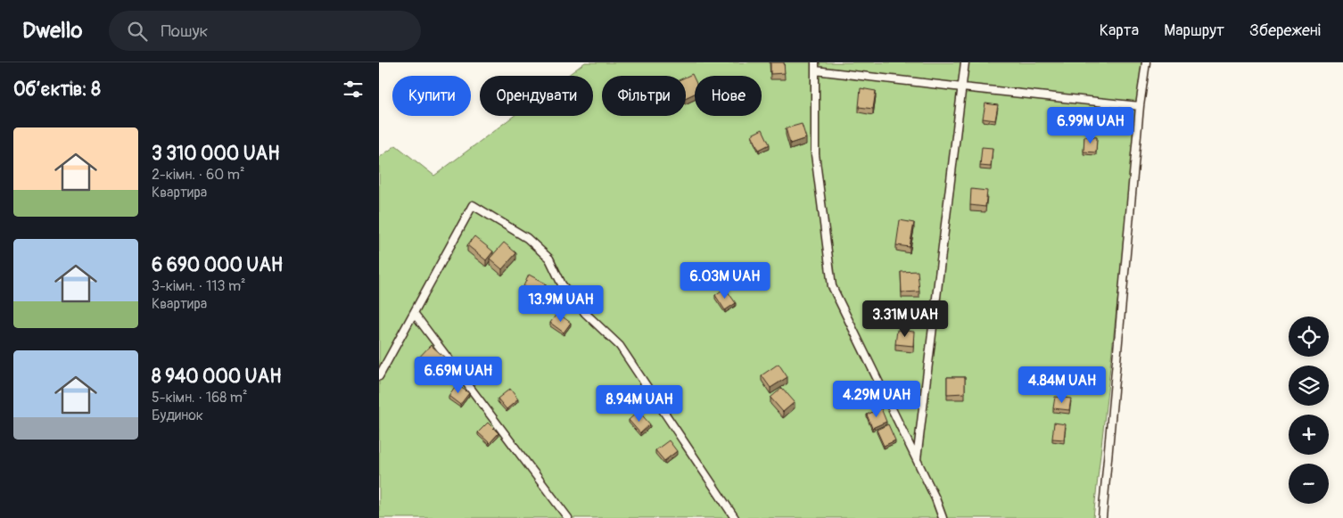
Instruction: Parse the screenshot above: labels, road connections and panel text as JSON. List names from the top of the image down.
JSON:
{
  "page": {
    "header": "Dwello",
    "search": "Пошук",
    "nav": ["Карта", "Маршрут", "Збережені"],
    "heading": "Об’єктів: 8",
    "chip": [
      "Купити",
      "Орендувати",
      "Фільтри",
      "Нове"
    ],
    "price": [
      "6.99M UAH",
      "6.03M UAH",
      "13.9M UAH",
      "3.31M UAH",
      "6.69M UAH",
      "4.84M UAH",
      "4.29M UAH",
      "8.94M UAH"
    ],
    "list": [
      {
        "name": "3 310 000 UAH",
        "note": "2-кімн. · 60 m² · Квартира"
      },
      {
        "name": "6 690 000 UAH",
        "note": "3-кімн. · 113 m² · Квартира"
      },
      {
        "name": "8 940 000 UAH",
        "note": "5-кімн. · 168 m² · Будинок"
      }
    ],
    "map_buttons": ["+", "−"]
  }
}
